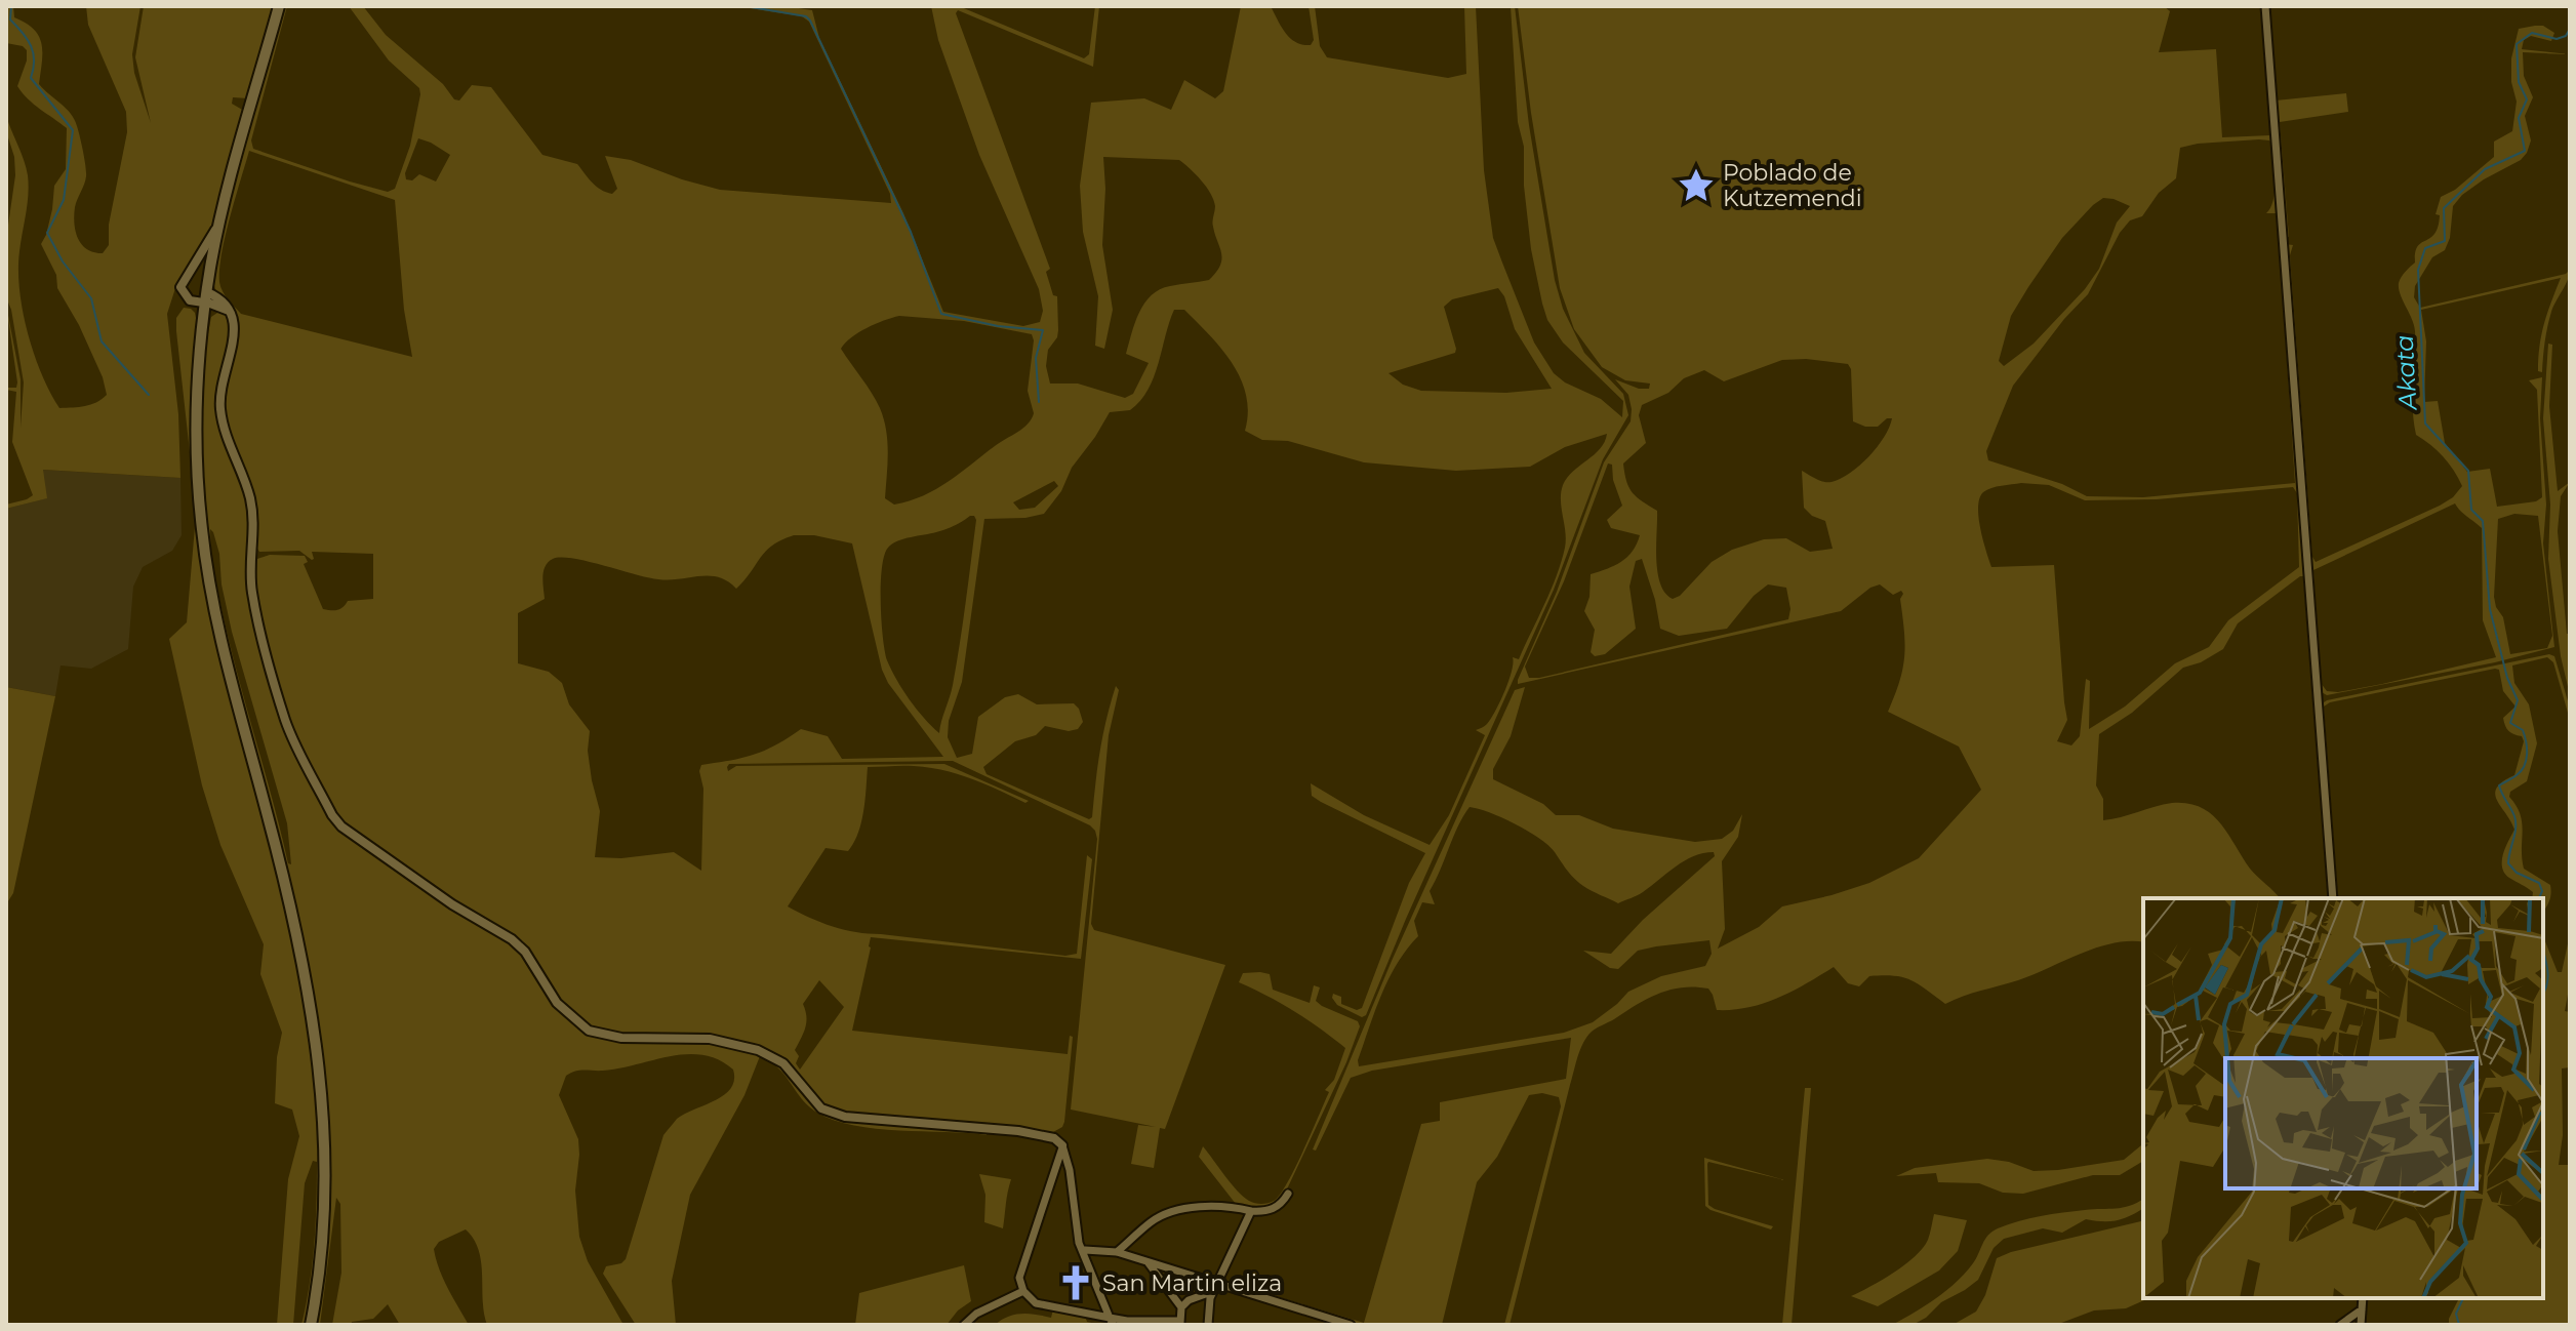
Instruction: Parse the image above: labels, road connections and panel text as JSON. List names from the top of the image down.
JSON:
{
  "water": ["Akata"],
  "places": {
    "place": ["Poblado de Kutzemendi"],
    "church": ["San Martin eliza"]
  }
}
